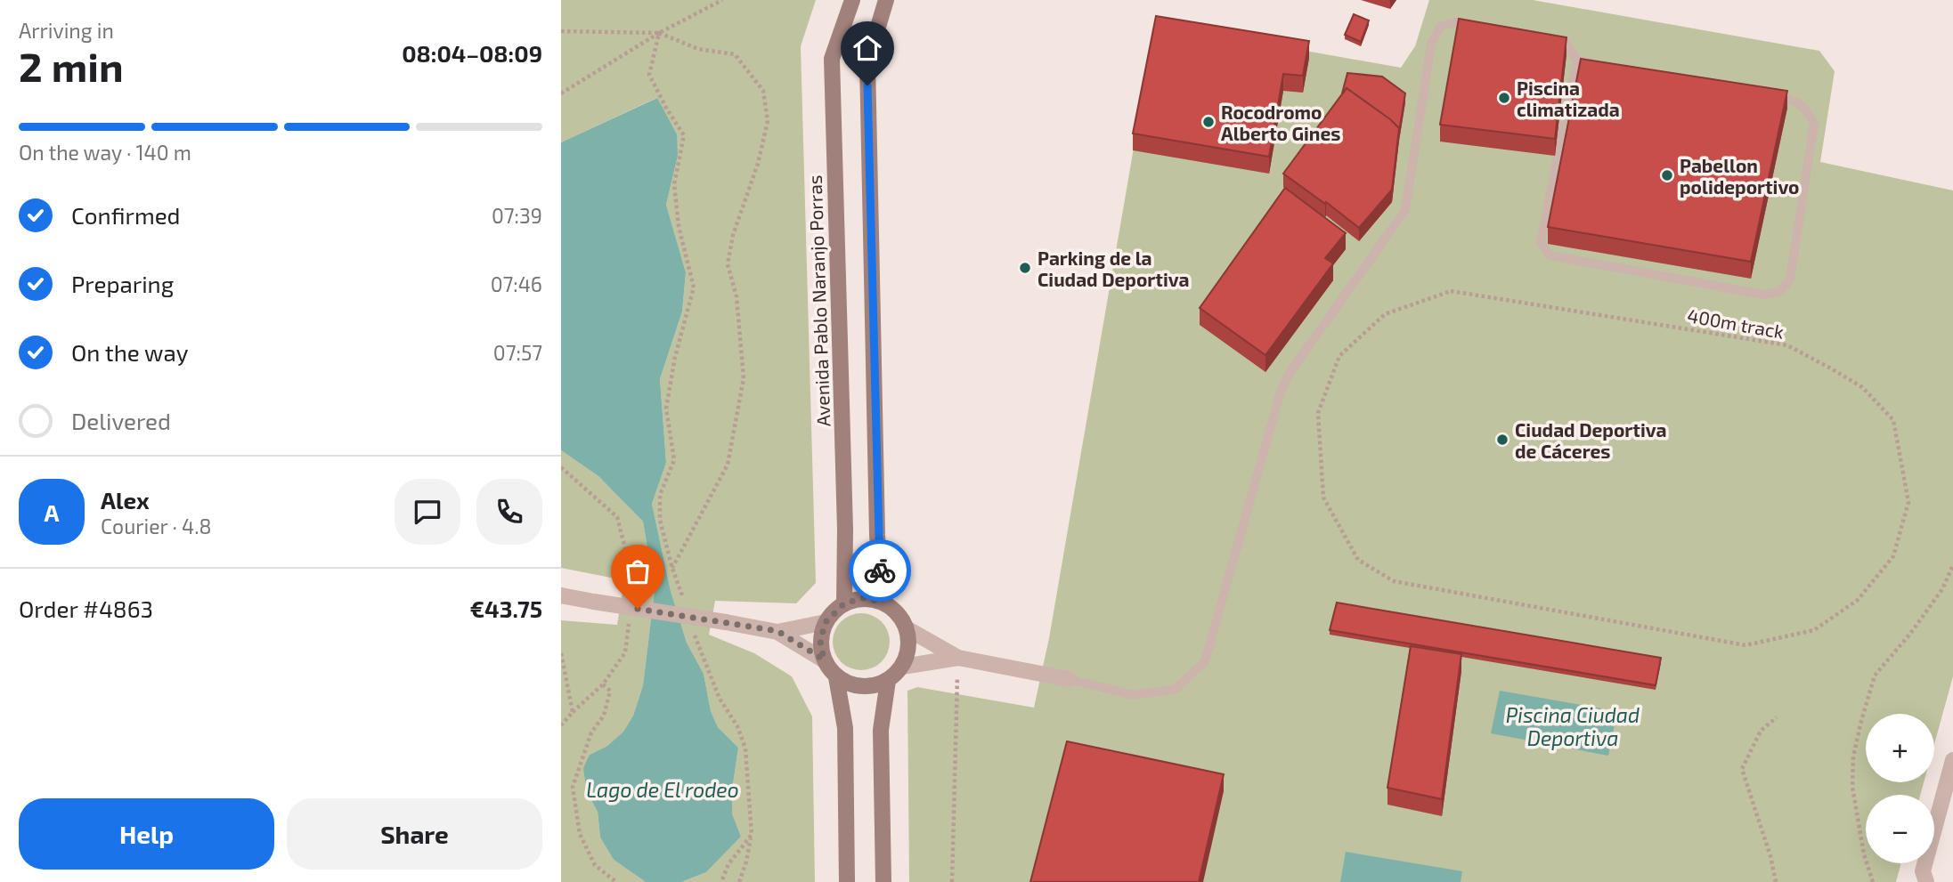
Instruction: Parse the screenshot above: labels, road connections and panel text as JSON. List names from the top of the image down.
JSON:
{
  "streets": {
    "main road": ["Avenida Pablo Naranjo Porras"],
    "path": ["400m track"]
  },
  "water": ["Piscina Ciudad Deportiva", "Lago de El rodeo"],
  "places": [
    "Piscina climatizada",
    "Rocodromo Alberto Gines",
    "Pabellon polideportivo",
    "Parking de la Ciudad Deportiva",
    "Ciudad Deportiva de Cáceres"
  ],
  "page": {
    "heading": ["2 min", "Arriving in", "08:04–08:09"],
    "panel": [
      "Alex",
      "Courier · 4.8",
      "Order #4863",
      "€43.75"
    ],
    "bar": "On the way · 140 m",
    "list": [
      ["Confirmed", "07:39"],
      ["Preparing", "07:46"],
      ["On the way", "07:57"],
      "Delivered"
    ],
    "round": "A",
    "map_buttons": ["+", "−"],
    "buttons": ["Help", "Share"]
  }
}
